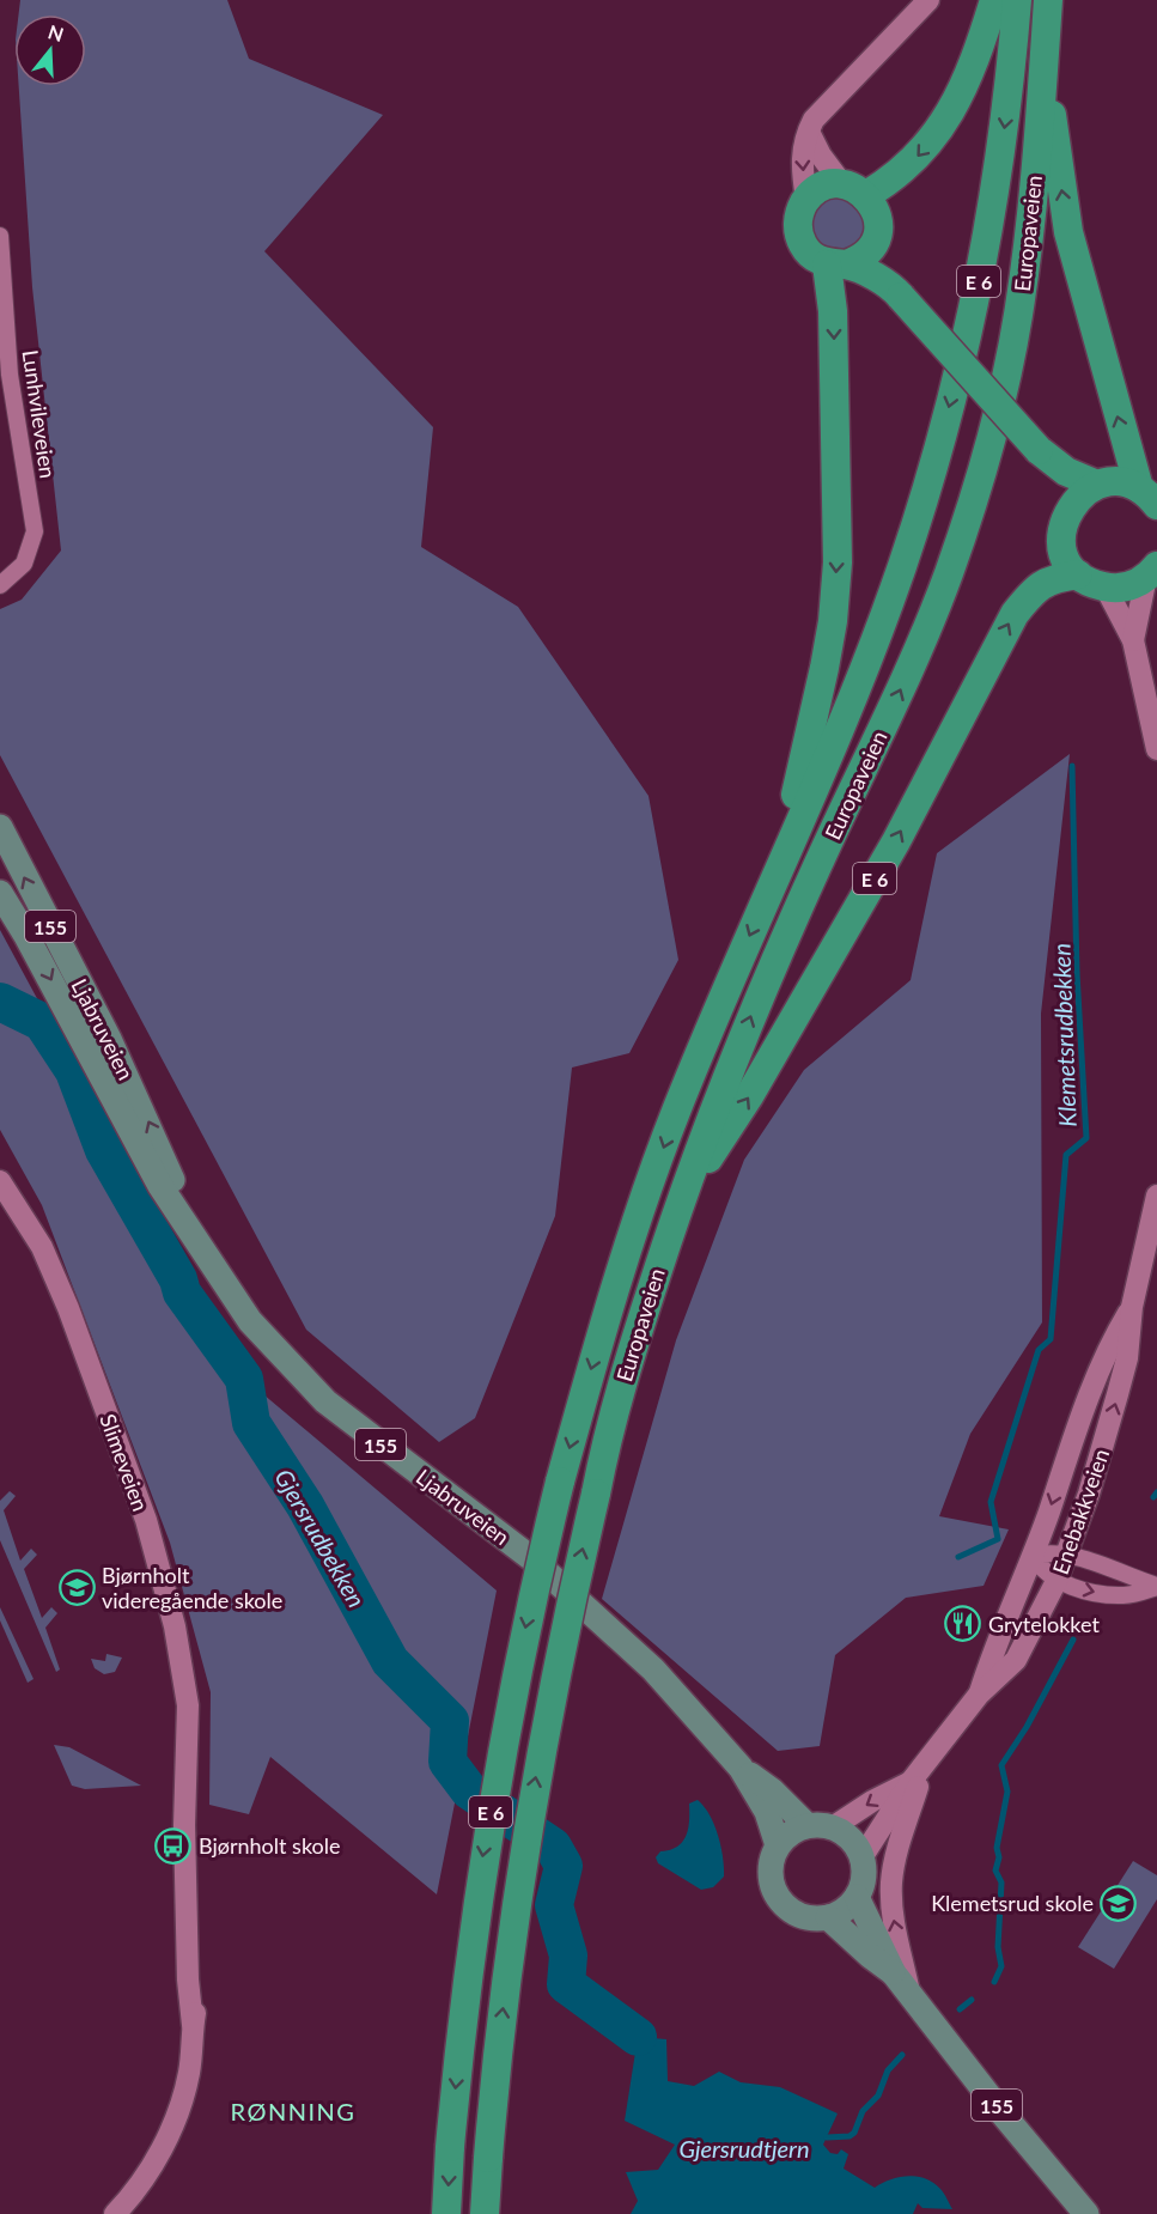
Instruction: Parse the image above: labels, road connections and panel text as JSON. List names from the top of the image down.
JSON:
{
  "streets": {
    "highway": ["Europaveien", "E 6"],
    "main road": [
      "155",
      "Ljabruveien",
      "Slimeveien",
      "Enebakkveien"
    ],
    "street": ["Lunhvileveien"]
  },
  "crossings": [
    ["Europaveien", "E 6"],
    ["155", "Ljabruveien"],
    ["155", "Enebakkveien"],
    ["Ljabruveien", "Enebakkveien"]
  ],
  "districts": ["RØNNING"],
  "water": ["Klemetsrudbekken", "Gjersrudbekken", "Gjersrudtjern"],
  "places": {
    "school or university": ["Bjørnholt videregående skole", "Klemetsrud skole"],
    "restaurant": ["Grytelokket"],
    "bus stop": ["Bjørnholt skole"]
  },
  "north": "top"
}
